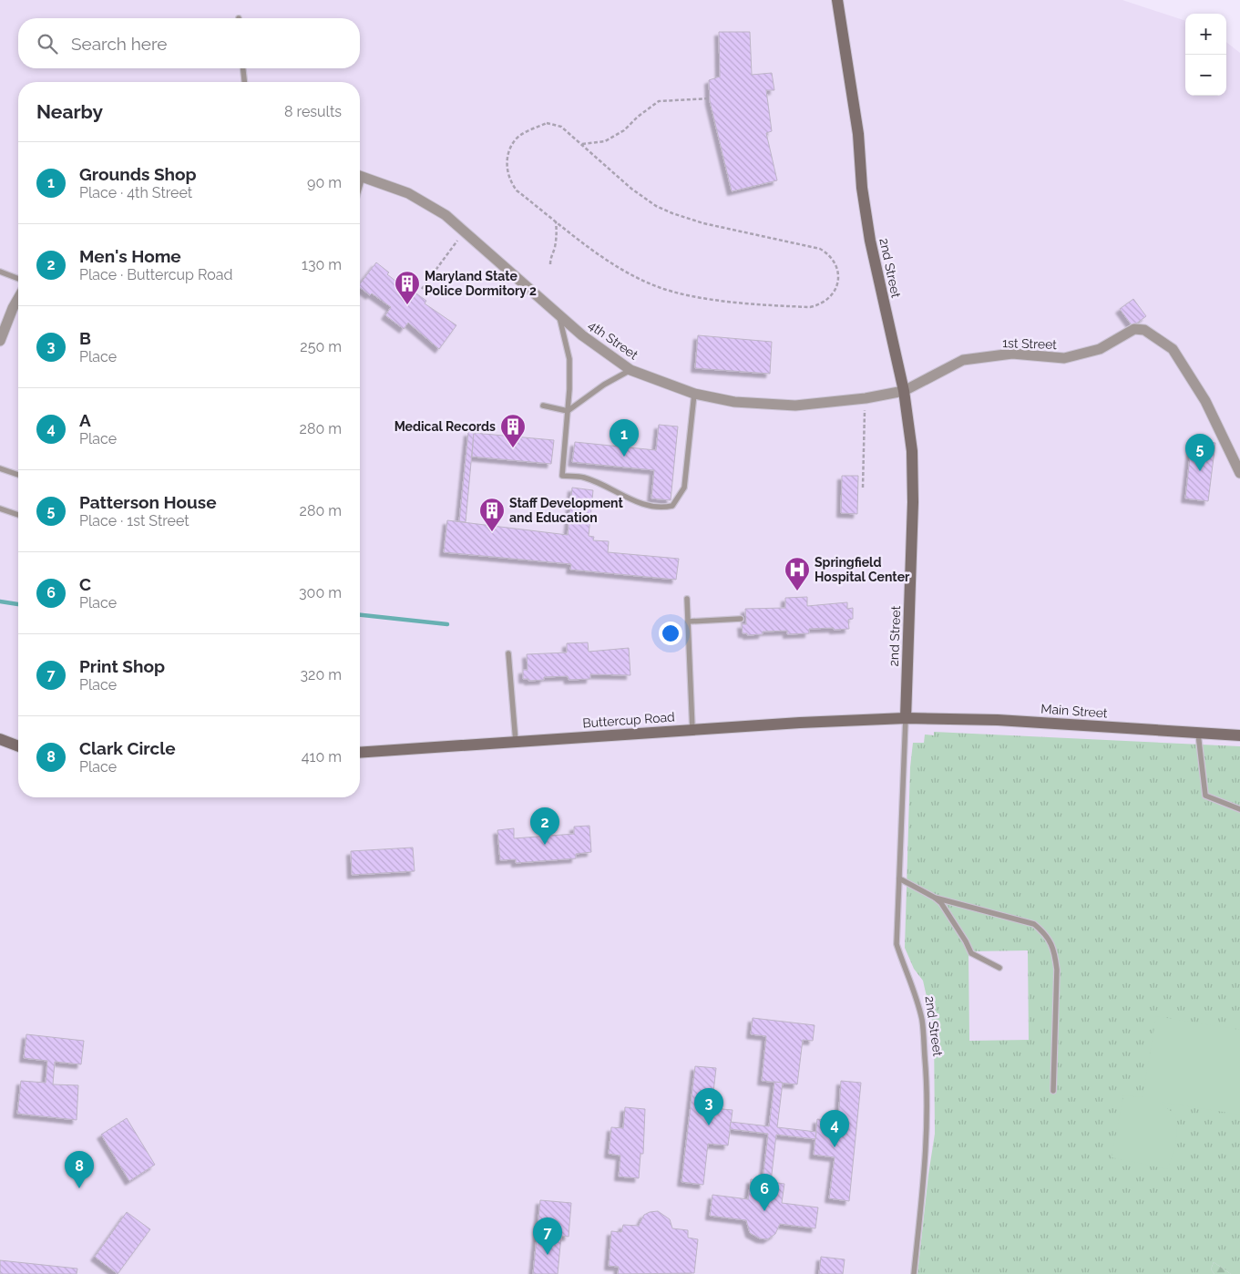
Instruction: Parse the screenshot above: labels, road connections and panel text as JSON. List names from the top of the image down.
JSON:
{
  "streets": {
    "street": [
      "2nd Street",
      "4th Street",
      "1st Street",
      "Main Street",
      "Buttercup Road"
    ]
  },
  "crossings": [
    ["2nd Street", "4th Street"],
    ["2nd Street", "1st Street"],
    ["2nd Street", "Main Street"],
    ["2nd Street", "Buttercup Road"],
    ["4th Street", "1st Street"],
    ["Main Street", "Buttercup Road"]
  ],
  "places": {
    "building": ["Maryland State Police Dormitory 2", "Medical Records", "Staff Development and Education"],
    "hospital": ["Springfield Hospital Center"]
  },
  "page": {
    "map_buttons": ["+", "−"],
    "search": "Search here",
    "heading": ["Nearby", "8 results"],
    "list": [
      {
        "mark": "1",
        "name": "Grounds Shop",
        "note": "Place · 4th Street",
        "value": "90 m"
      },
      {
        "mark": "2",
        "name": "Men's Home",
        "note": "Place · Buttercup Road",
        "value": "130 m"
      },
      {
        "mark": "3",
        "name": "B",
        "note": "Place",
        "value": "250 m"
      },
      {
        "mark": "4",
        "name": "A",
        "note": "Place",
        "value": "280 m"
      },
      {
        "mark": "5",
        "name": "Patterson House",
        "note": "Place · 1st Street",
        "value": "280 m"
      },
      {
        "mark": "6",
        "name": "C",
        "note": "Place",
        "value": "300 m"
      },
      {
        "mark": "7",
        "name": "Print Shop",
        "note": "Place",
        "value": "320 m"
      },
      {
        "mark": "8",
        "name": "Clark Circle",
        "note": "Place",
        "value": "410 m"
      }
    ],
    "pins": [
      "1",
      "5",
      "2",
      "3",
      "4",
      "8",
      "6",
      "7"
    ]
  }
}
